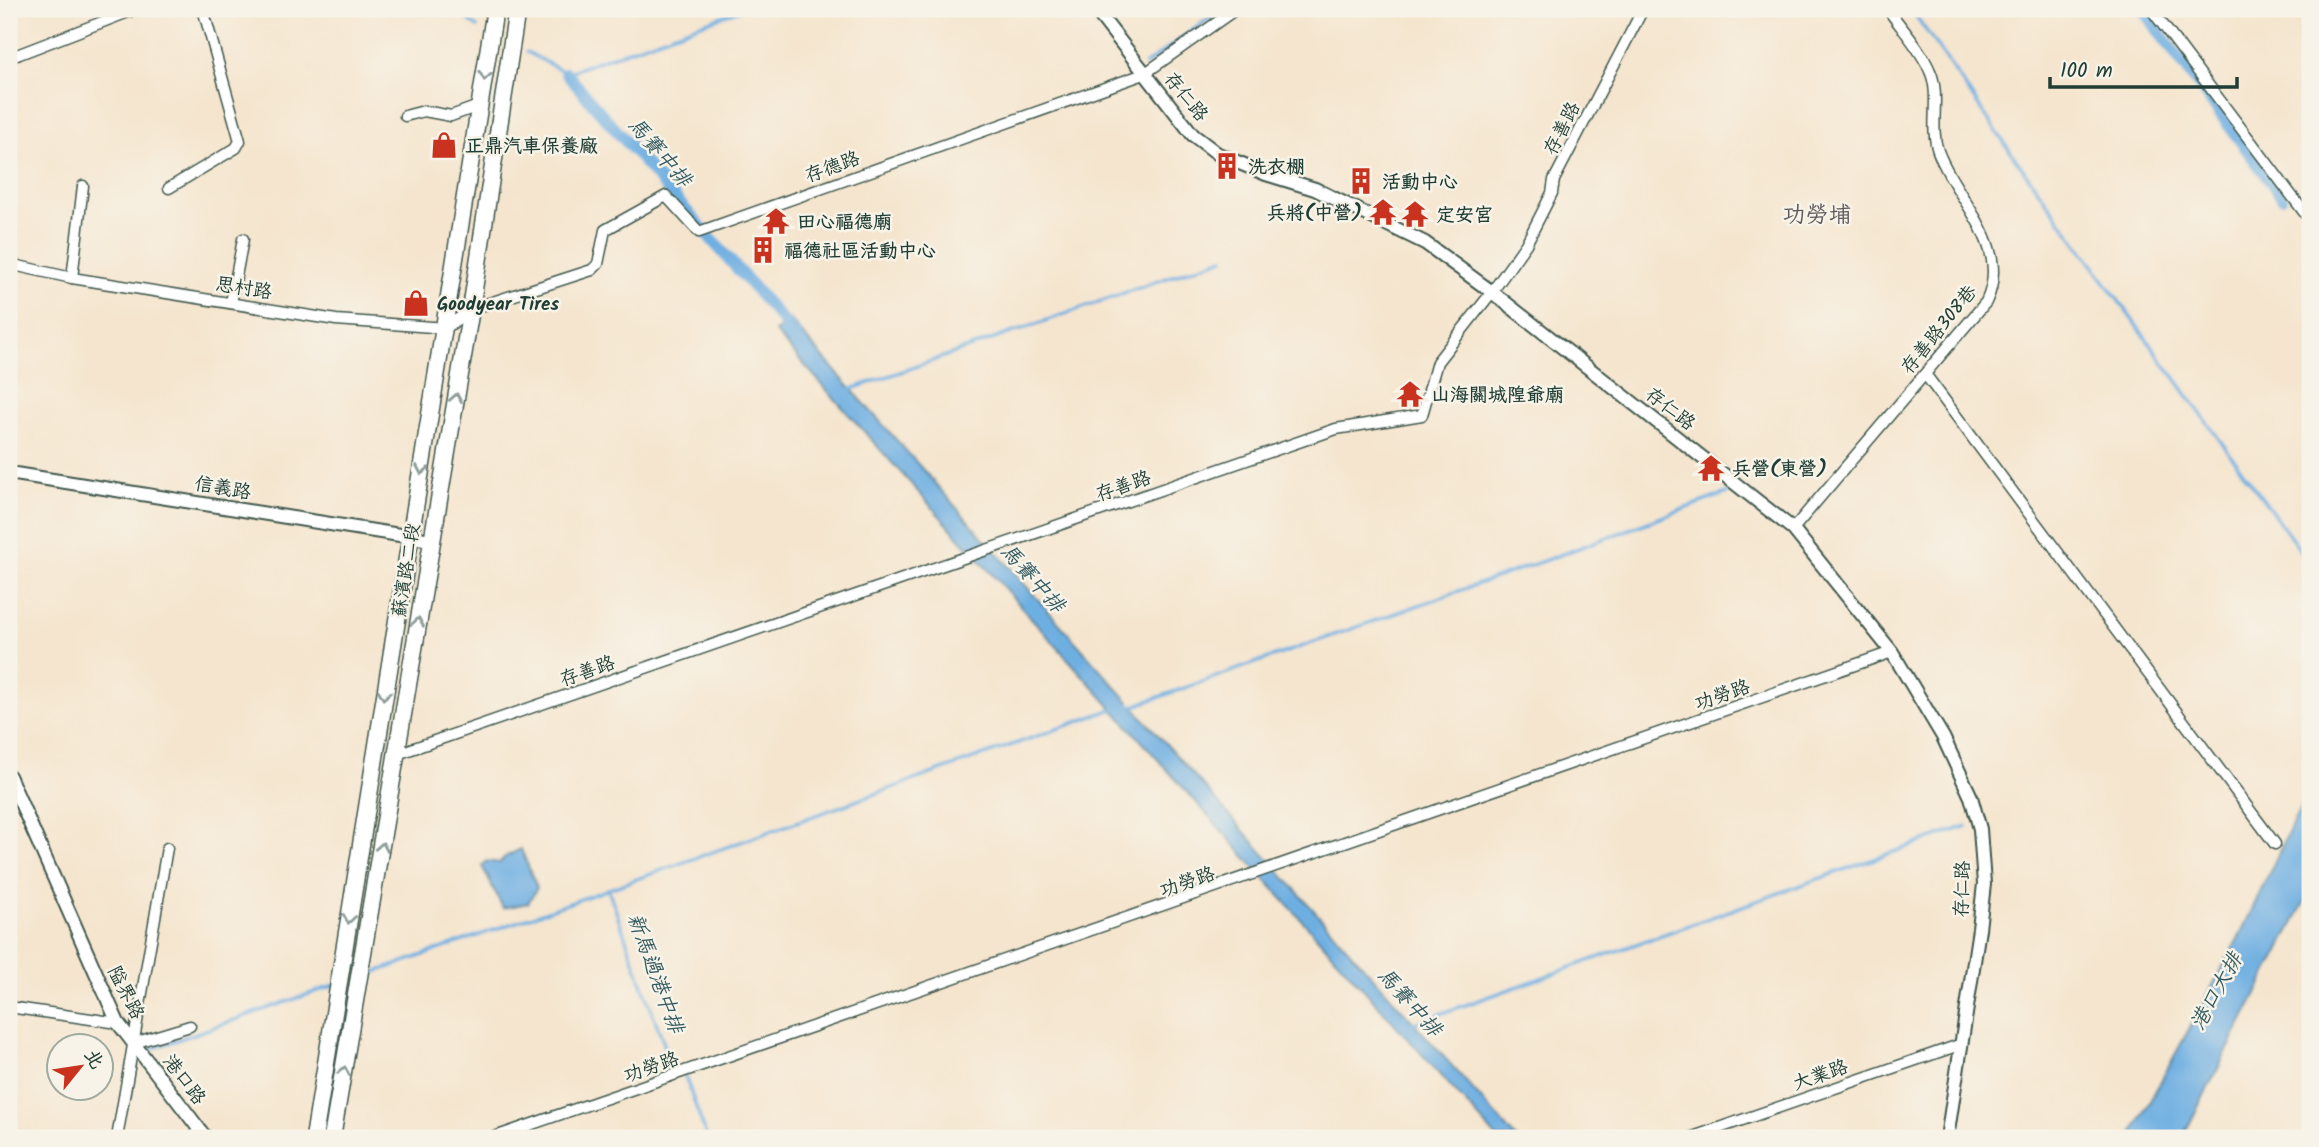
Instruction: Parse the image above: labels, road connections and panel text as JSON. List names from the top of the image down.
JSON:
{
  "streets": {
    "main road": ["蘇濱路二段"],
    "street": [
      "存仁路",
      "存善路",
      "存德路",
      "思村路",
      "存善路308巷",
      "信義路",
      "功勞路",
      "隘界路",
      "大業路",
      "港口路"
    ]
  },
  "crossings": [
    ["存仁路", "存善路"],
    ["存仁路", "存德路"],
    ["存仁路", "存善路308巷"],
    ["存仁路", "功勞路"],
    ["存仁路", "大業路"],
    ["存善路", "蘇濱路二段"],
    ["存德路", "蘇濱路二段"],
    ["思村路", "蘇濱路二段"],
    ["信義路", "蘇濱路二段"],
    ["隘界路", "港口路"]
  ],
  "districts": ["功勞埔"],
  "water": ["馬賽中排", "新馬過港中排", "港口大排"],
  "places": {
    "shop": ["正鼎汽車保養廠", "Goodyear Tires"],
    "building": ["洗衣棚", "活動中心", "福德社區活動中心"],
    "temple": [
      "兵將(中營)",
      "定安宮",
      "田心福德廟",
      "山海關城隍爺廟",
      "兵營(東營)"
    ]
  },
  "scale_bar": "100 m",
  "north": "top right"
}
